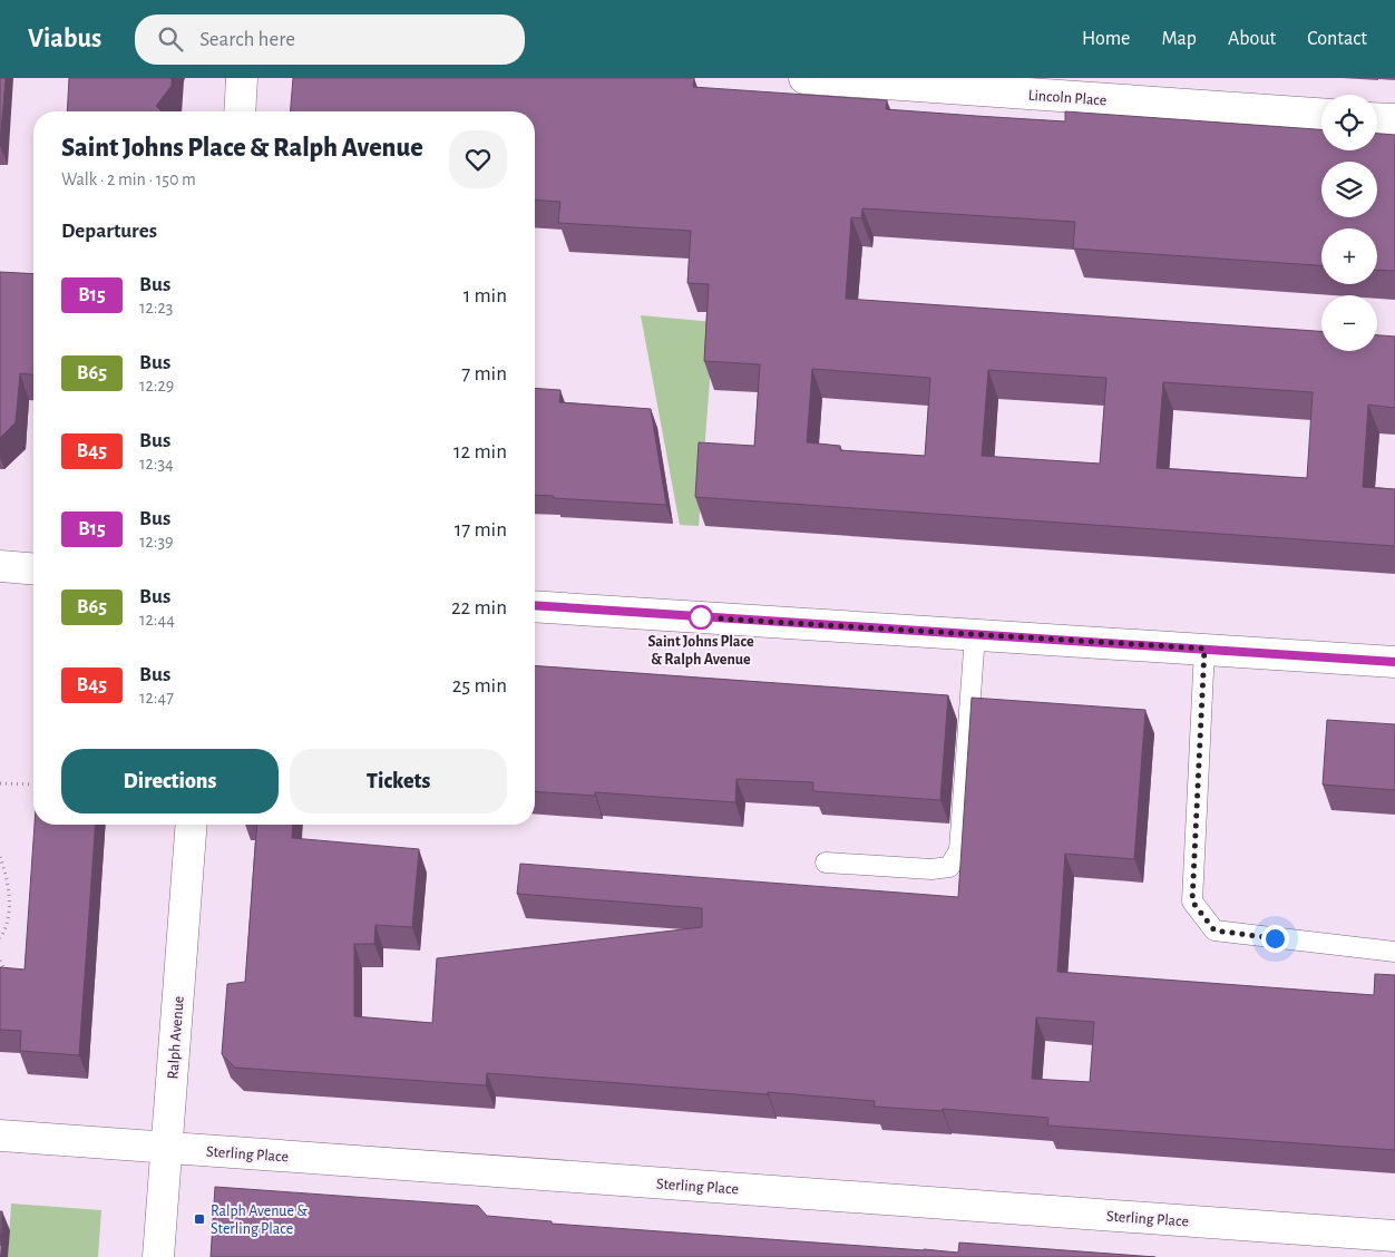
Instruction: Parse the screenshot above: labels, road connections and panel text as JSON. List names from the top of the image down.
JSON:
{
  "streets": {
    "street": ["Lincoln Place", "Ralph Avenue", "Sterling Place"]
  },
  "crossings": [
    ["Ralph Avenue", "Sterling Place"]
  ],
  "places": {
    "other": ["Saint Johns Place & Ralph Avenue"],
    "transit": ["Ralph Avenue & Sterling Place"]
  },
  "lines": ["bus line B15"],
  "page": {
    "header": "Viabus",
    "search": "Search here",
    "nav": [
      "Home",
      "Map",
      "About",
      "Contact"
    ],
    "map_buttons": ["+", "−"],
    "heading": [
      ["Saint Johns Place & Ralph Avenue", "Walk · 2 min · 150 m"],
      "Departures"
    ],
    "list": [
      {
        "mark": "B15",
        "name": "Bus",
        "note": "12:23",
        "value": "1 min"
      },
      {
        "mark": "B65",
        "name": "Bus",
        "note": "12:29",
        "value": "7 min"
      },
      {
        "mark": "B45",
        "name": "Bus",
        "note": "12:34",
        "value": "12 min"
      },
      {
        "mark": "B15",
        "name": "Bus",
        "note": "12:39",
        "value": "17 min"
      },
      {
        "mark": "B65",
        "name": "Bus",
        "note": "12:44",
        "value": "22 min"
      },
      {
        "mark": "B45",
        "name": "Bus",
        "note": "12:47",
        "value": "25 min"
      }
    ],
    "buttons": ["Directions", "Tickets"]
  }
}
